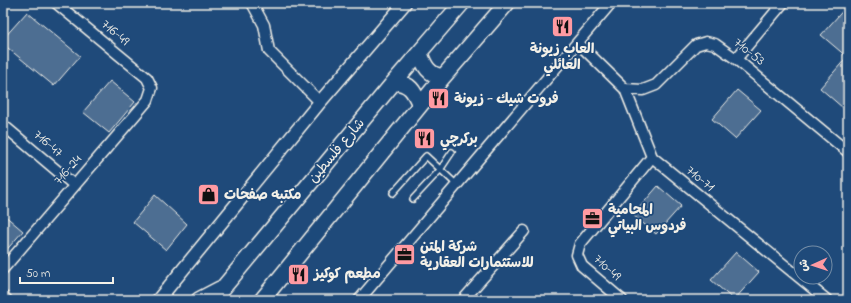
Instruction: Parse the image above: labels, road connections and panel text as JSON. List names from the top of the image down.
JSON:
{
  "streets": {
    "main road": ["شارع فلسطين"],
    "street": [
      "716-49",
      "710-53",
      "716-47",
      "716-24",
      "710-71",
      "710-49"
    ]
  },
  "crossings": [
    ["716-49", "716-24"],
    ["716-47", "716-24"],
    ["710-71", "710-49"]
  ],
  "places": {
    "restaurant": [
      "العاب زيونة العائلي",
      "فروت شيك - زيونة",
      "بركرچي",
      "مطعم كوكيز"
    ],
    "shop": ["مكتبه صفحات"],
    "office": ["المحامية فردوس البياتي", "شركة المتن للاستثمارات العقارية"]
  },
  "scale_bar": "50 m",
  "north": "left"
}
